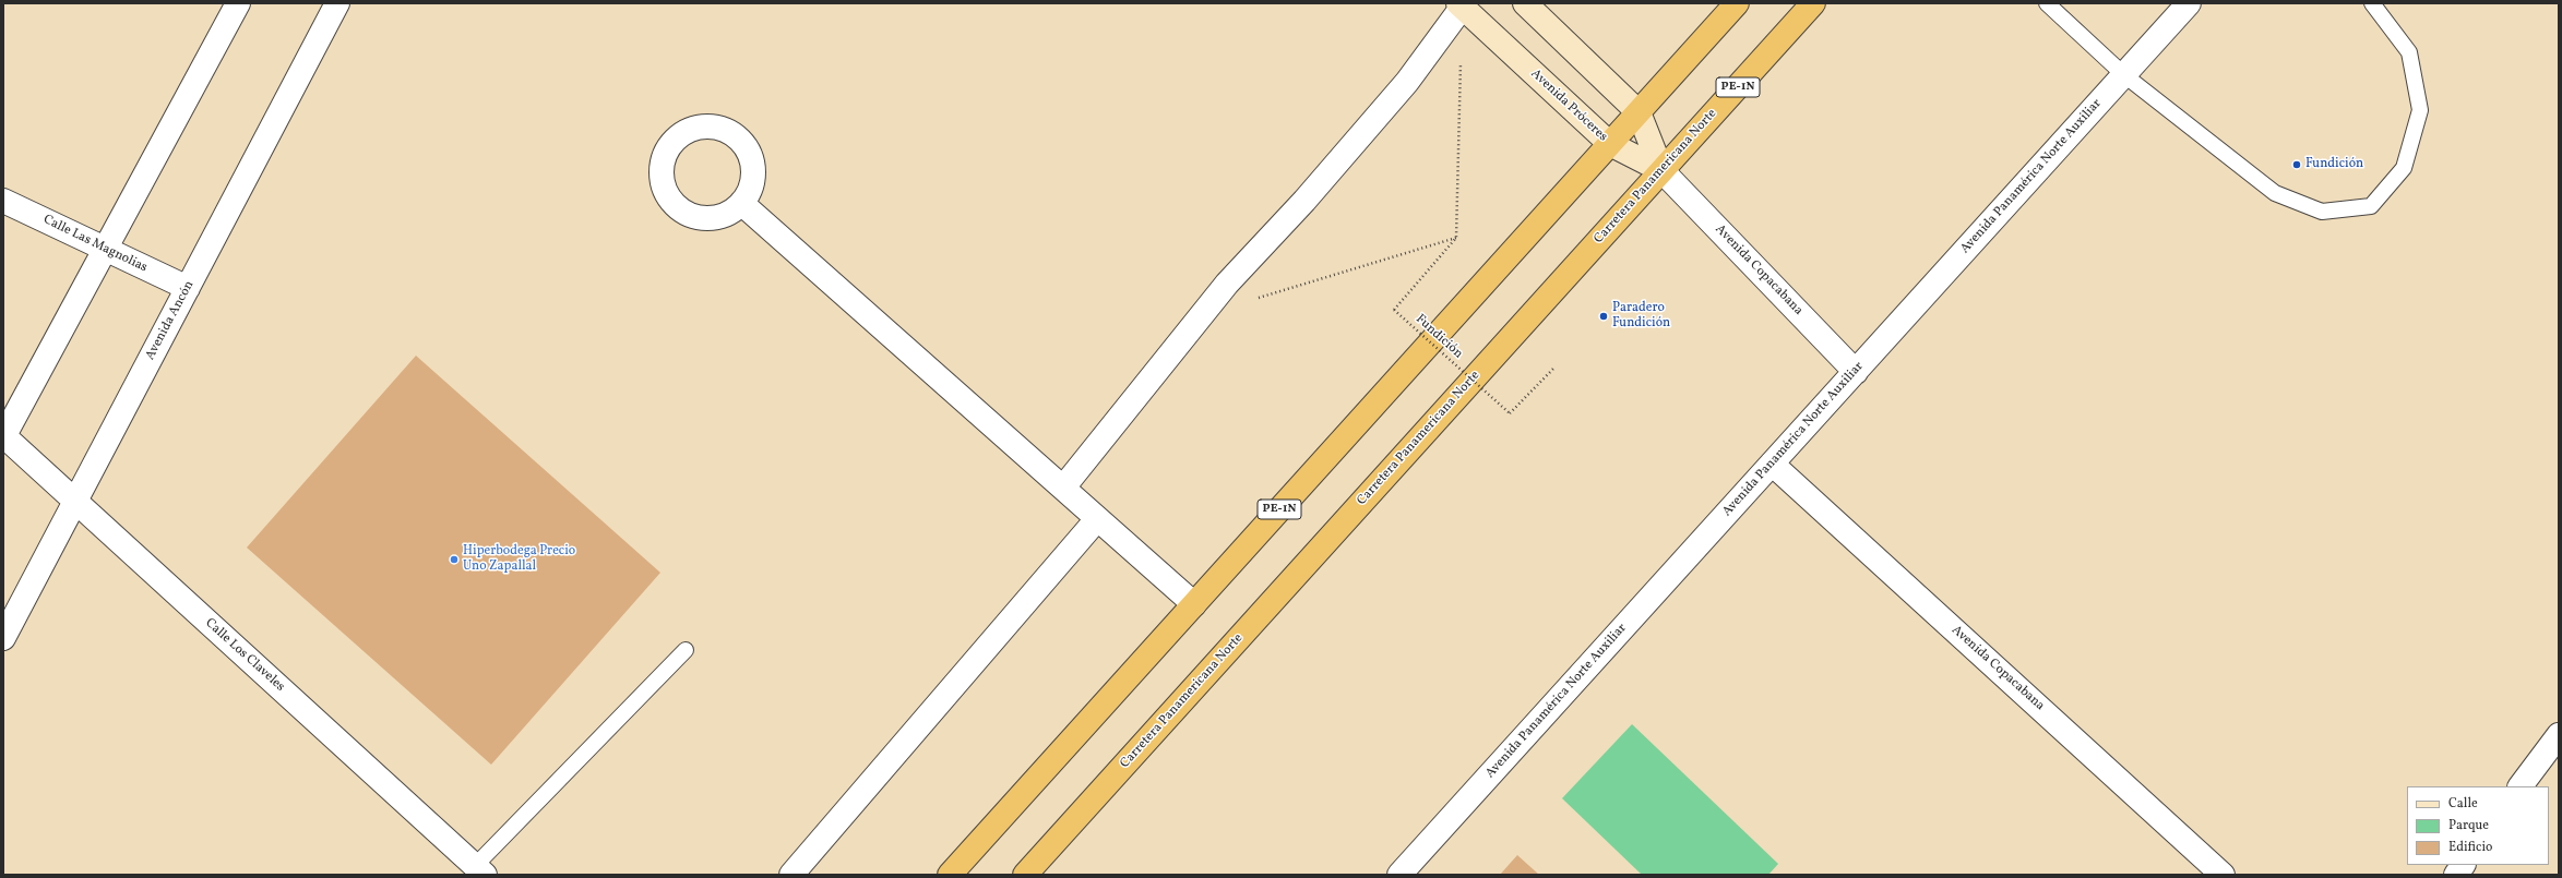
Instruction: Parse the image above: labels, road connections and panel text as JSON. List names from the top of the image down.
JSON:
{
  "streets": {
    "highway": ["PE-1N", "Carretera Panamericana Norte"],
    "street": [
      "Avenida Próceres",
      "Avenida Panamérica Norte Auxiliar",
      "Calle Las Magnolias",
      "Avenida Copacabana",
      "Avenida Ancón",
      "Calle Los Claveles"
    ],
    "path": ["Fundición"]
  },
  "crossings": [
    ["PE-1N", "Avenida Próceres"],
    ["Avenida Próceres", "Carretera Panamericana Norte"],
    ["Avenida Próceres", "Avenida Copacabana"],
    ["Carretera Panamericana Norte", "Avenida Copacabana"],
    ["Avenida Panamérica Norte Auxiliar", "Avenida Copacabana"],
    ["Calle Las Magnolias", "Avenida Ancón"],
    ["Avenida Ancón", "Calle Los Claveles"]
  ],
  "places": ["Fundición", "Paradero Fundición", "Hiperbodega Precio Uno Zapallal"],
  "legend": ["Calle", "Parque", "Edificio"]
}
